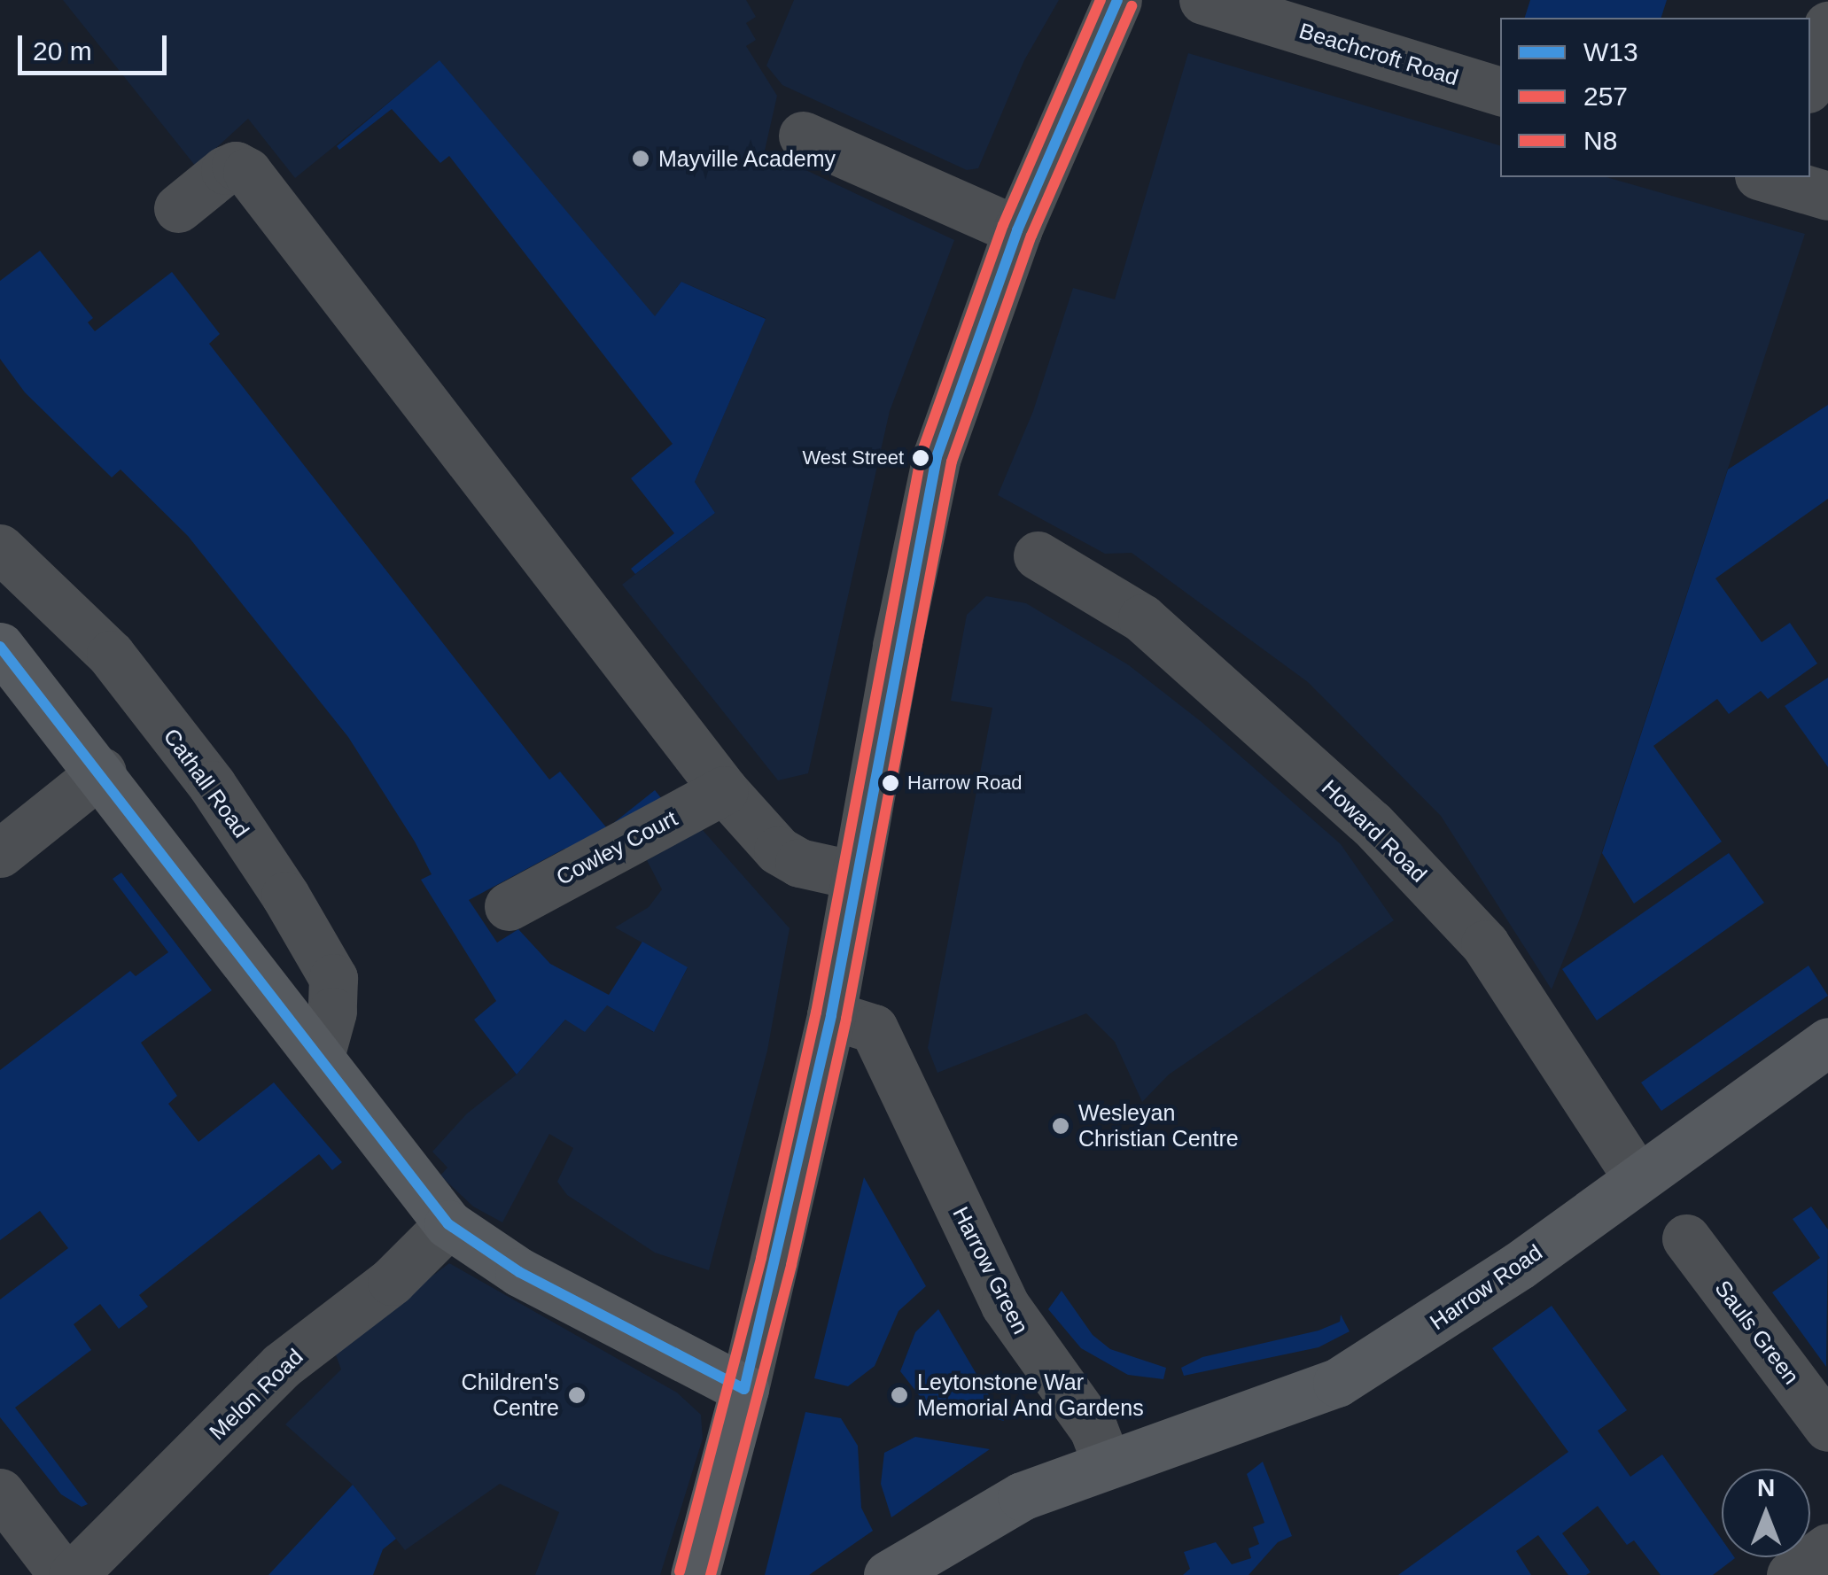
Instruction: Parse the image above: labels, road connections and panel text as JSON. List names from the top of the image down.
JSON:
{
  "streets": {
    "main road": ["Harrow Road"],
    "street": [
      "Beachcroft Road",
      "Cathall Road",
      "Howard Road",
      "Cowley Court",
      "Harrow Green",
      "Sauls Green",
      "Melon Road"
    ]
  },
  "crossings": [
    ["Howard Road", "Harrow Road"],
    ["Harrow Green", "Harrow Road"]
  ],
  "places": [
    "Mayville Academy",
    "West Street",
    "Harrow Road",
    "Wesleyan Christian Centre",
    "Children's Centre",
    "Leytonstone War Memorial And Gardens"
  ],
  "lines": ["transit line W13", "transit line N8", "transit line 257"],
  "legend": ["W13", "257", "N8"],
  "scale_bar": "20 m",
  "north": "top"
}
